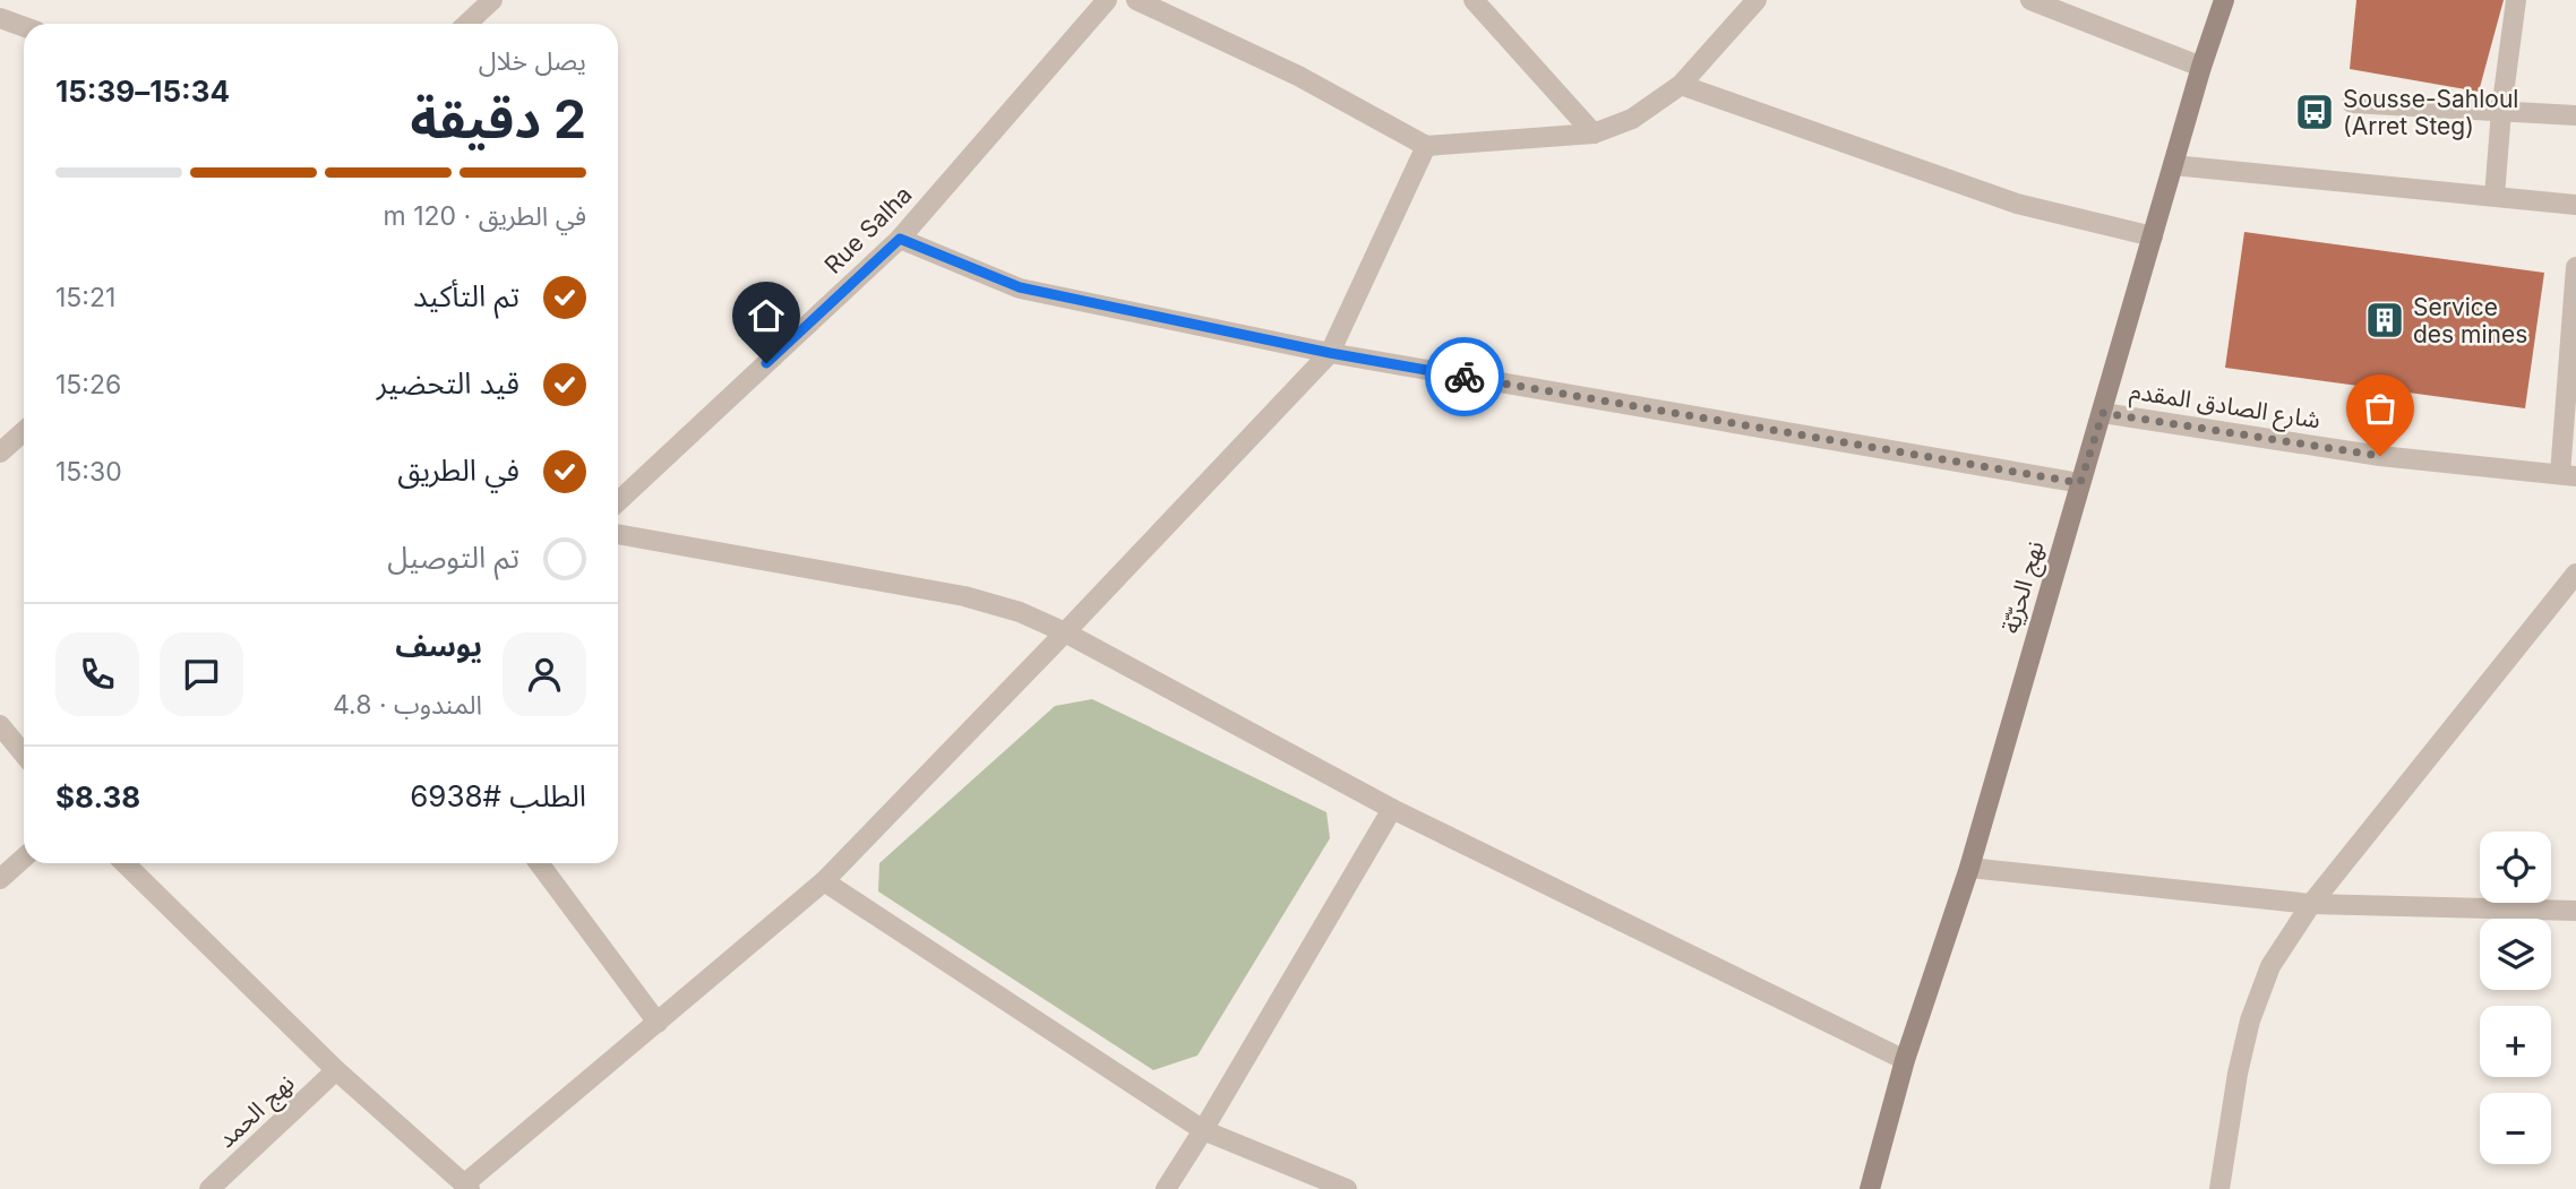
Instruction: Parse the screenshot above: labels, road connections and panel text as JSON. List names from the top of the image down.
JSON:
{
  "streets": {
    "main road": ["نهج الحرّيّة"],
    "street": ["Rue Salha", "شارع الصادق المقدم", "نهج الحمد"]
  },
  "crossings": [
    ["شارع الصادق المقدم", "نهج الحرّيّة"]
  ],
  "places": {
    "bus stop": ["Sousse-Sahloul (Arret Steg)"],
    "building": ["Service des mines"]
  },
  "page": {
    "heading": ["2 دقيقة", "يصل خلال", "15:34–15:39"],
    "panel": [
      "يوسف",
      "المندوب · 4.8",
      "الطلب #6938",
      "$8.38"
    ],
    "bar": "في الطريق · 120 m",
    "list": [
      ["تم التأكيد", "15:21"],
      ["قيد التحضير", "15:26"],
      ["في الطريق", "15:30"],
      "تم التوصيل"
    ],
    "map_buttons": ["+", "−"]
  }
}
